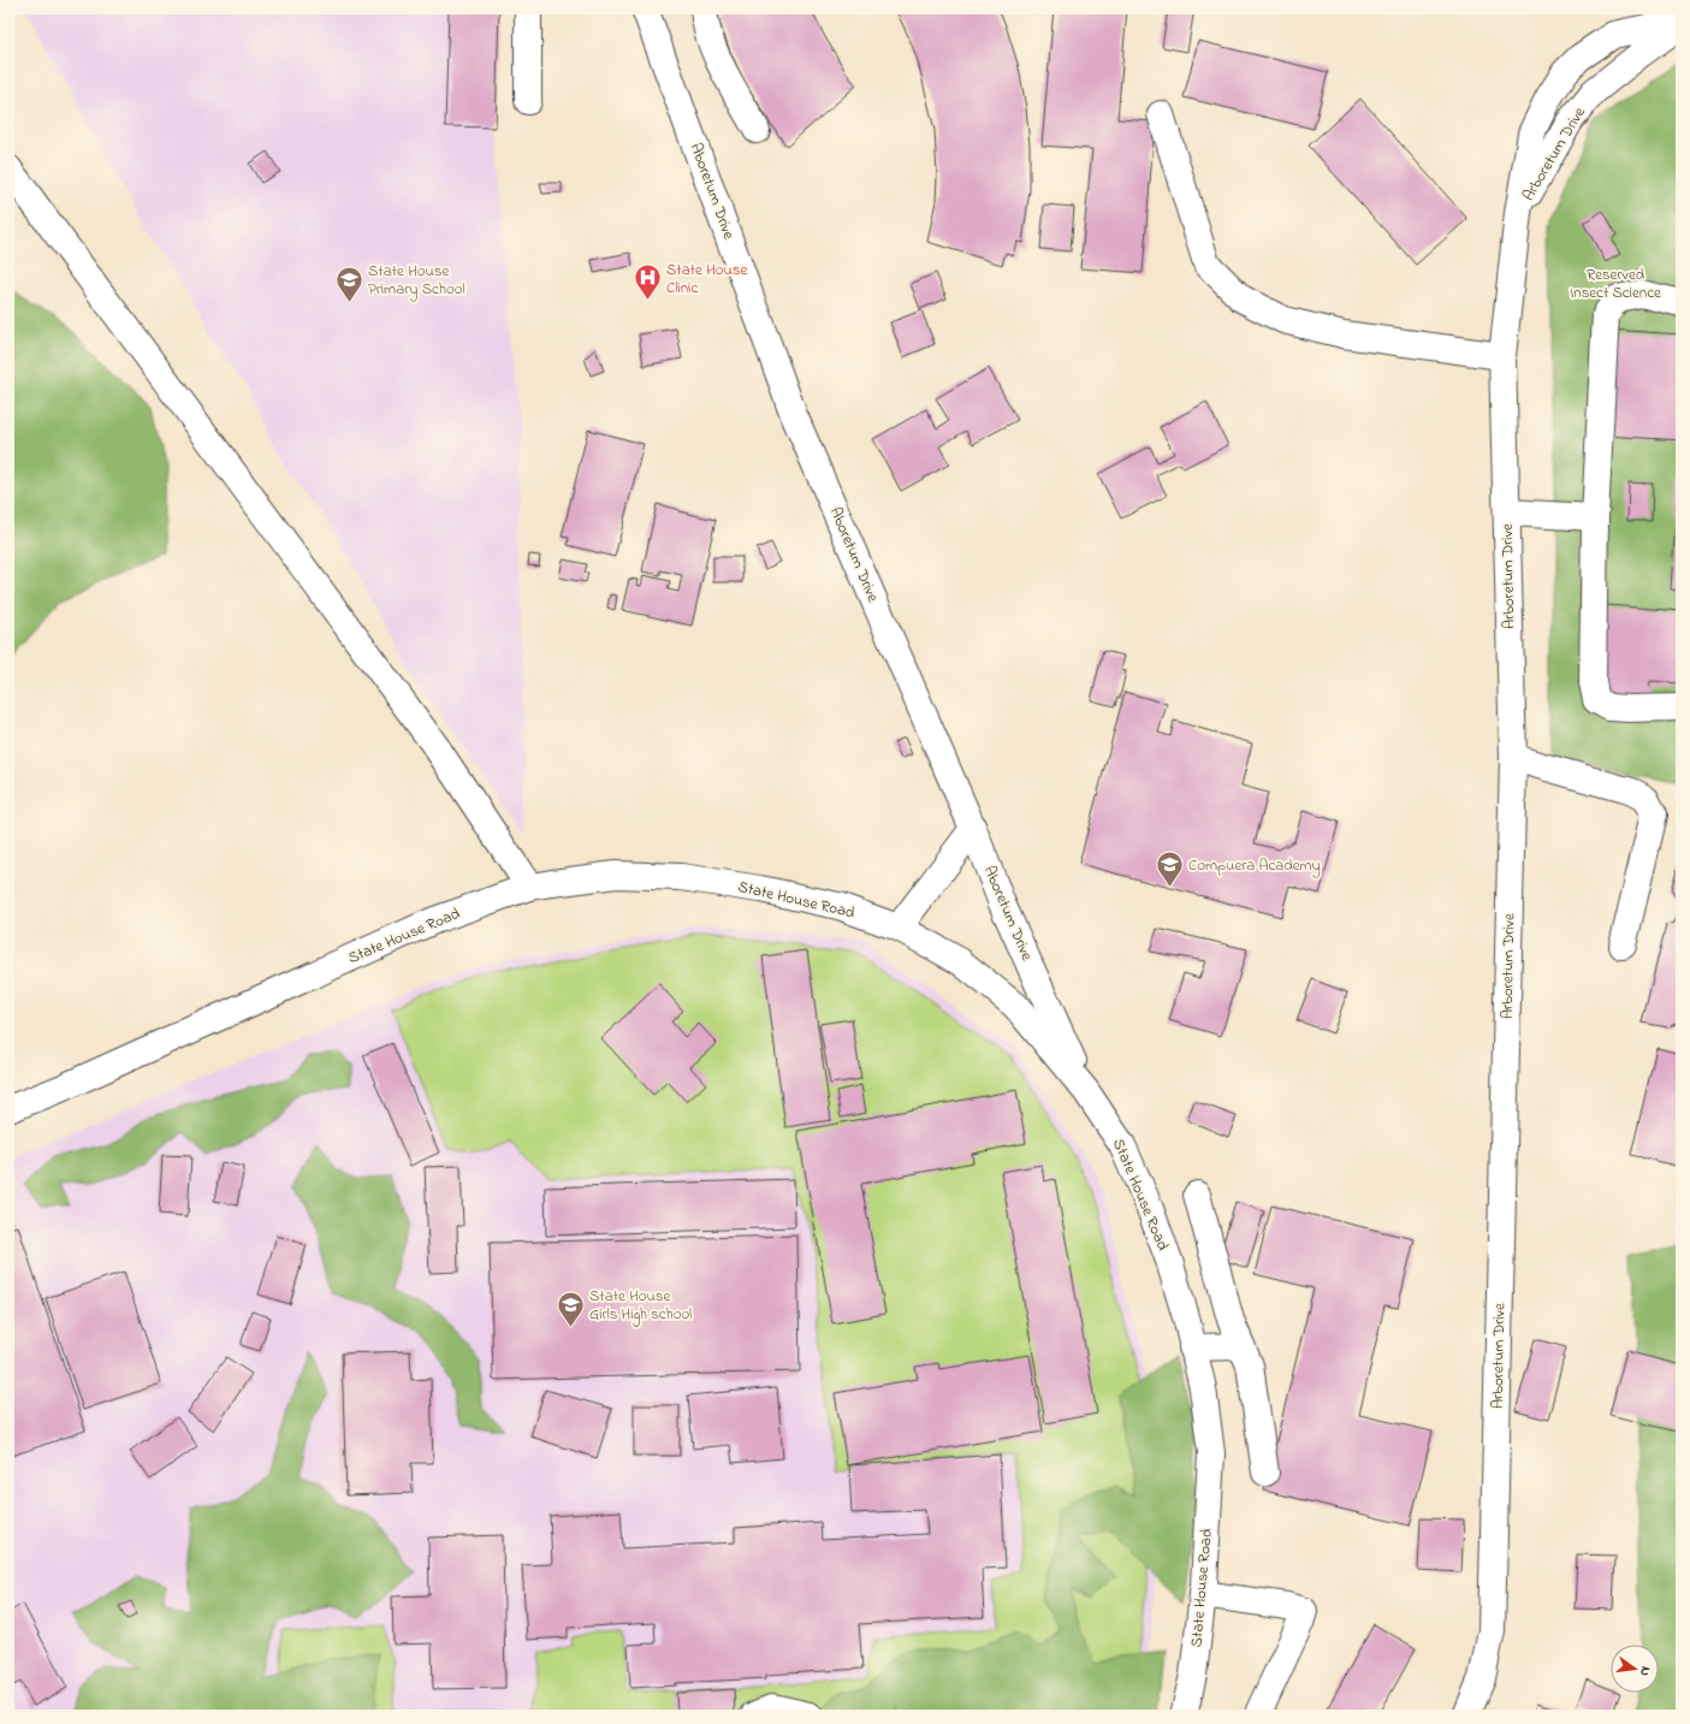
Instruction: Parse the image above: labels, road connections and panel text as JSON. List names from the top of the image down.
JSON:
{
  "streets": {
    "street": ["Arboretum Drive", "Aboretum Drive", "State House Road"]
  },
  "crossings": [
    ["Aboretum Drive", "State House Road"]
  ],
  "parks": ["Reserved Insect Science"],
  "places": {
    "hospital": ["State House Clinic"],
    "school or university": ["State House Primary School", "Compuera Academy", "State House Girls High school"]
  },
  "north": "right"
}
